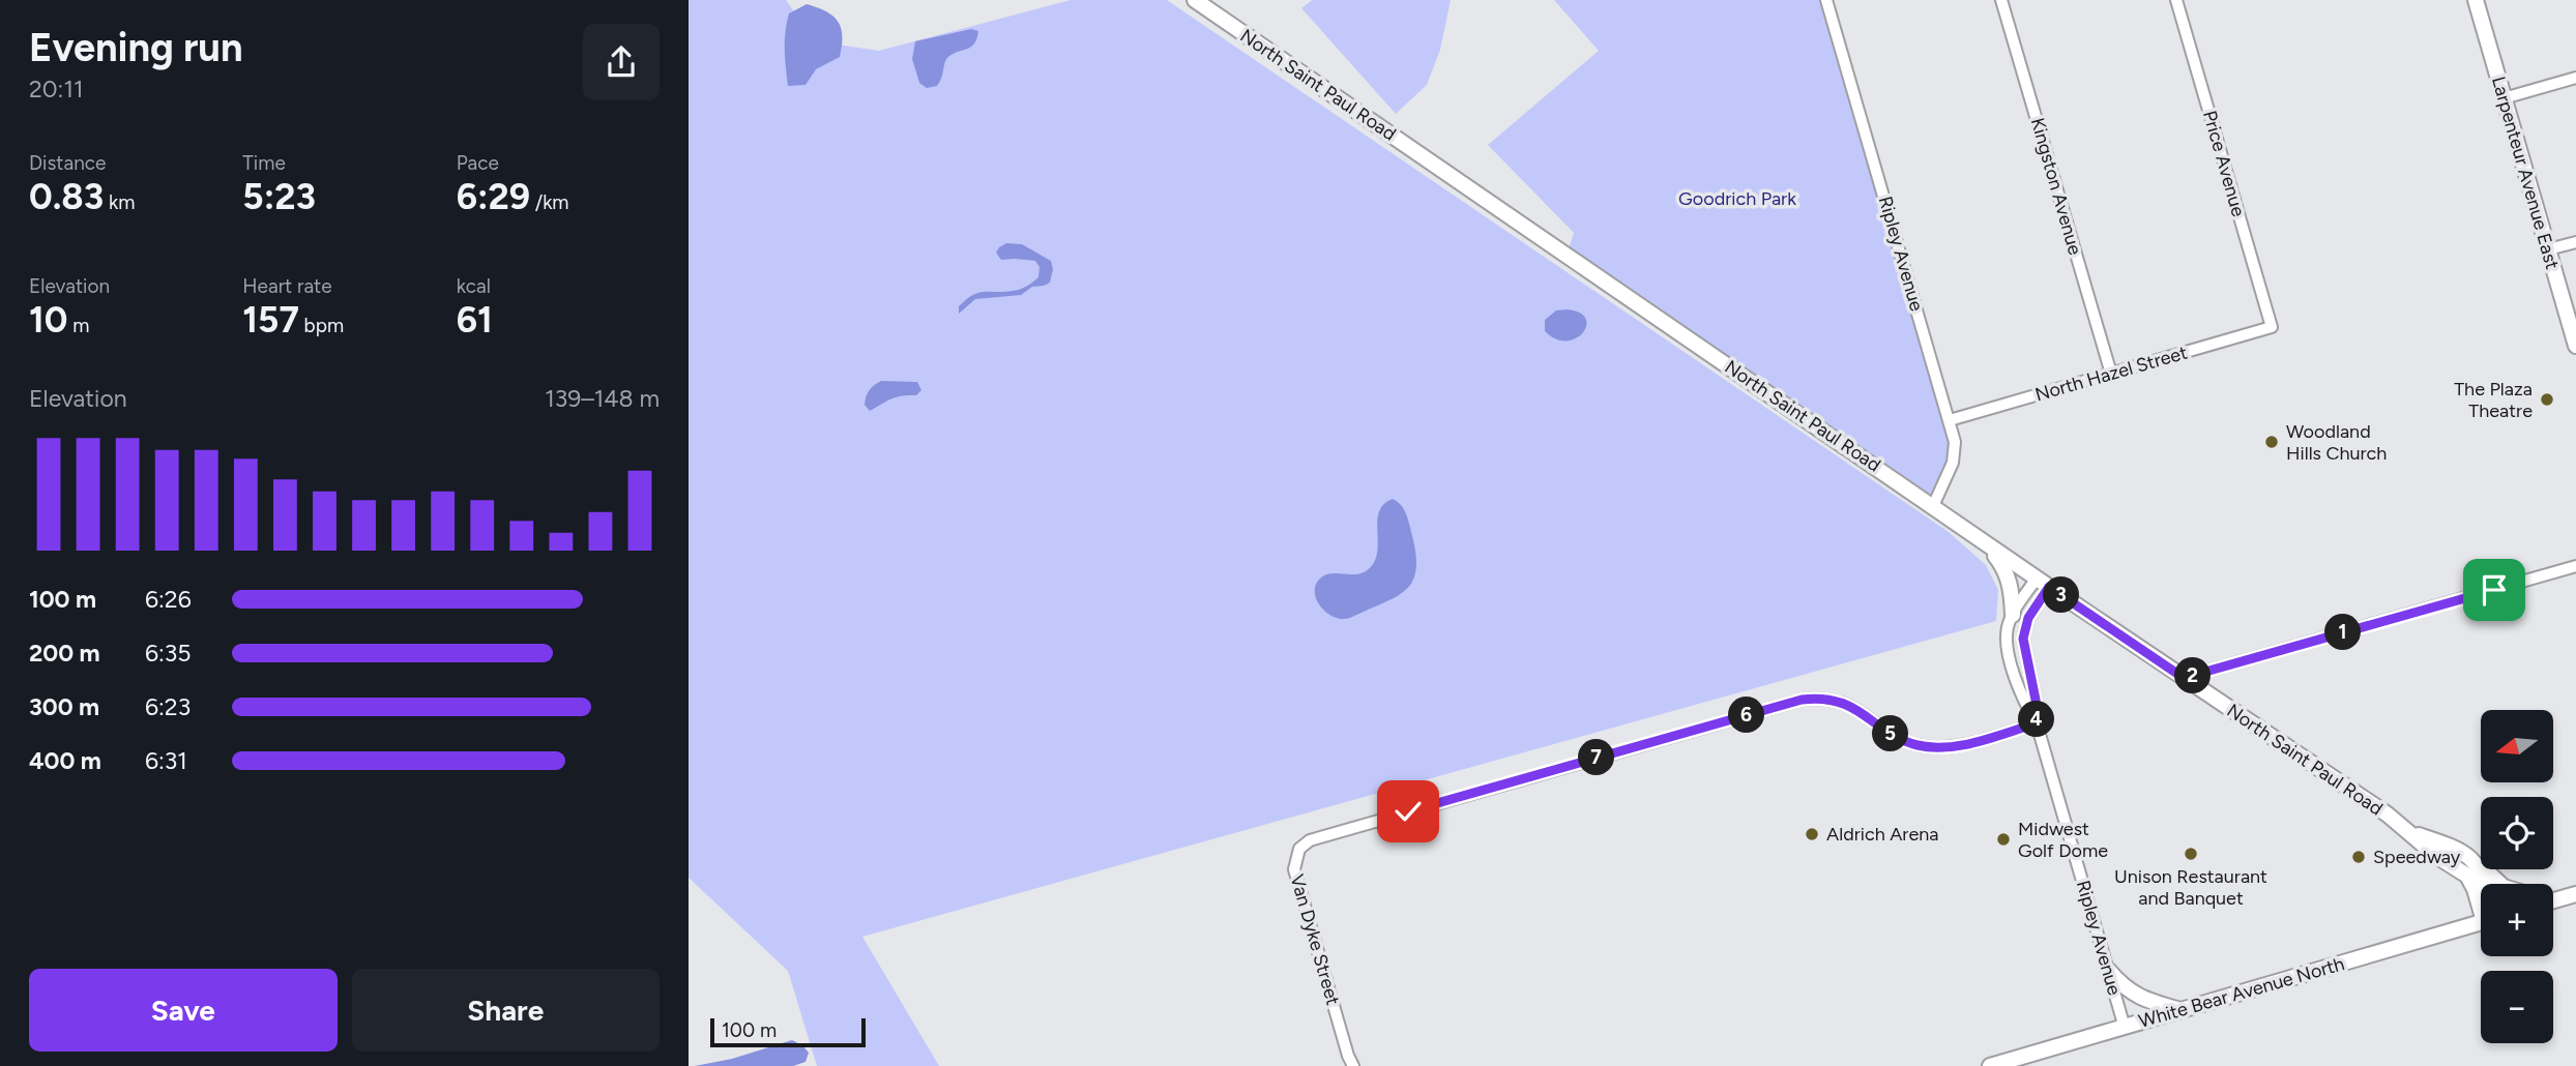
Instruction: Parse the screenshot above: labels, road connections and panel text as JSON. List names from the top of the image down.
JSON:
{
  "streets": {
    "street": [
      "North Saint Paul Road",
      "Price Avenue",
      "Larpenteur Avenue East",
      "Kingston Avenue",
      "Ripley Avenue",
      "North Hazel Street",
      "Van Dyke Street",
      "White Bear Avenue North"
    ]
  },
  "crossings": [
    ["North Saint Paul Road", "Ripley Avenue"],
    ["Price Avenue", "North Hazel Street"],
    ["Kingston Avenue", "North Hazel Street"],
    ["Ripley Avenue", "North Hazel Street"],
    ["Ripley Avenue", "Van Dyke Street"],
    ["Ripley Avenue", "White Bear Avenue North"]
  ],
  "parks": ["Goodrich Park"],
  "places": [
    "The Plaza Theatre",
    "Woodland Hills Church",
    "Aldrich Arena",
    "Midwest Golf Dome",
    "Unison Restaurant and Banquet",
    "Speedway"
  ],
  "scale_bar": "100 m",
  "north": "left",
  "page": {
    "heading": ["Evening run", "20:11"],
    "stats": [
      ["Distance", "0.83 km"],
      ["Time", "5:23"],
      ["Pace", "6:29 /km"],
      ["Elevation", "10 m"],
      ["Heart rate", "157 bpm"],
      ["kcal", "61"]
    ],
    "chart": ["Elevation", "139–148 m"],
    "list": [
      {
        "name": "100 m",
        "note": "6:26"
      },
      {
        "name": "200 m",
        "note": "6:35"
      },
      {
        "name": "300 m",
        "note": "6:23"
      },
      {
        "name": "400 m",
        "note": "6:31"
      }
    ],
    "pins": [
      "3",
      "1",
      "2",
      "6",
      "4",
      "5",
      "7"
    ],
    "map_buttons": ["+", "−"],
    "buttons": ["Save", "Share"],
    "scale": "100 m"
  }
}
